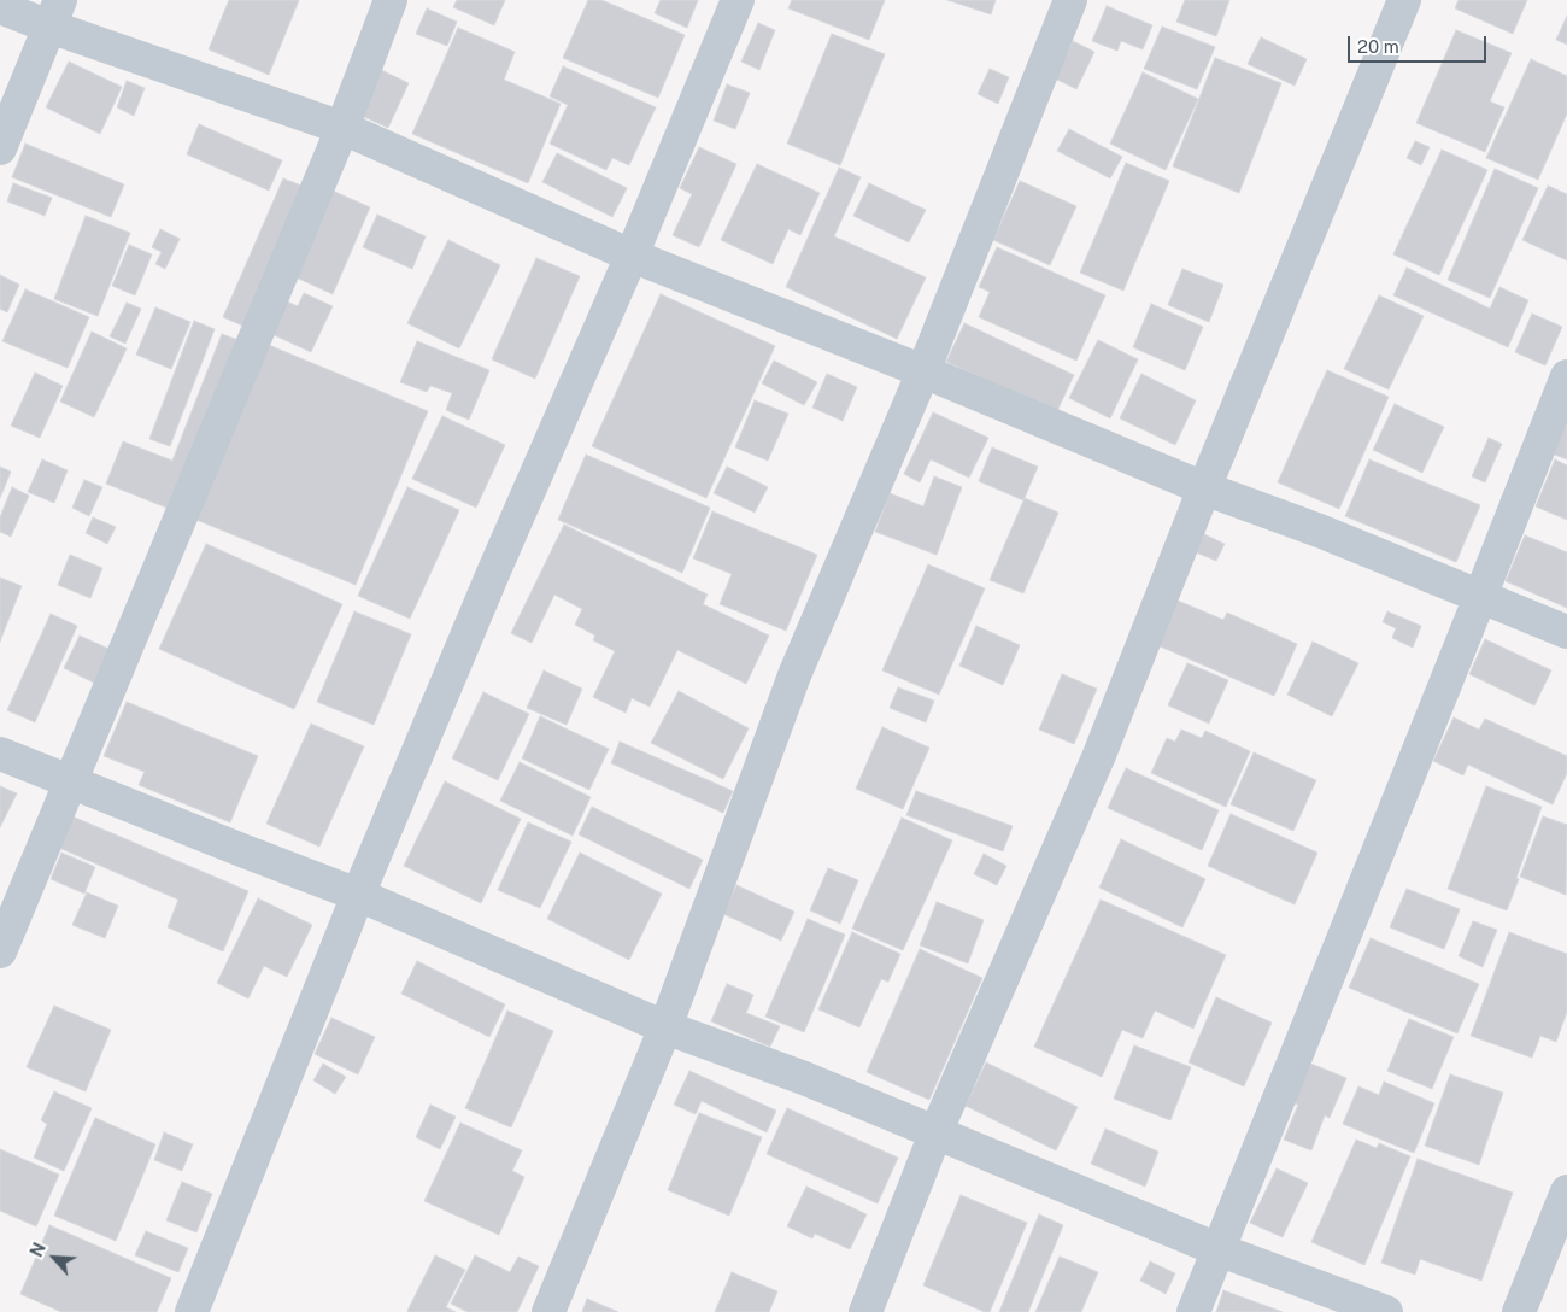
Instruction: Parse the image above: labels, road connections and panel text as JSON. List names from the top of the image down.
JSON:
{
  "scale_bar": "20 m",
  "north": "top left"
}
